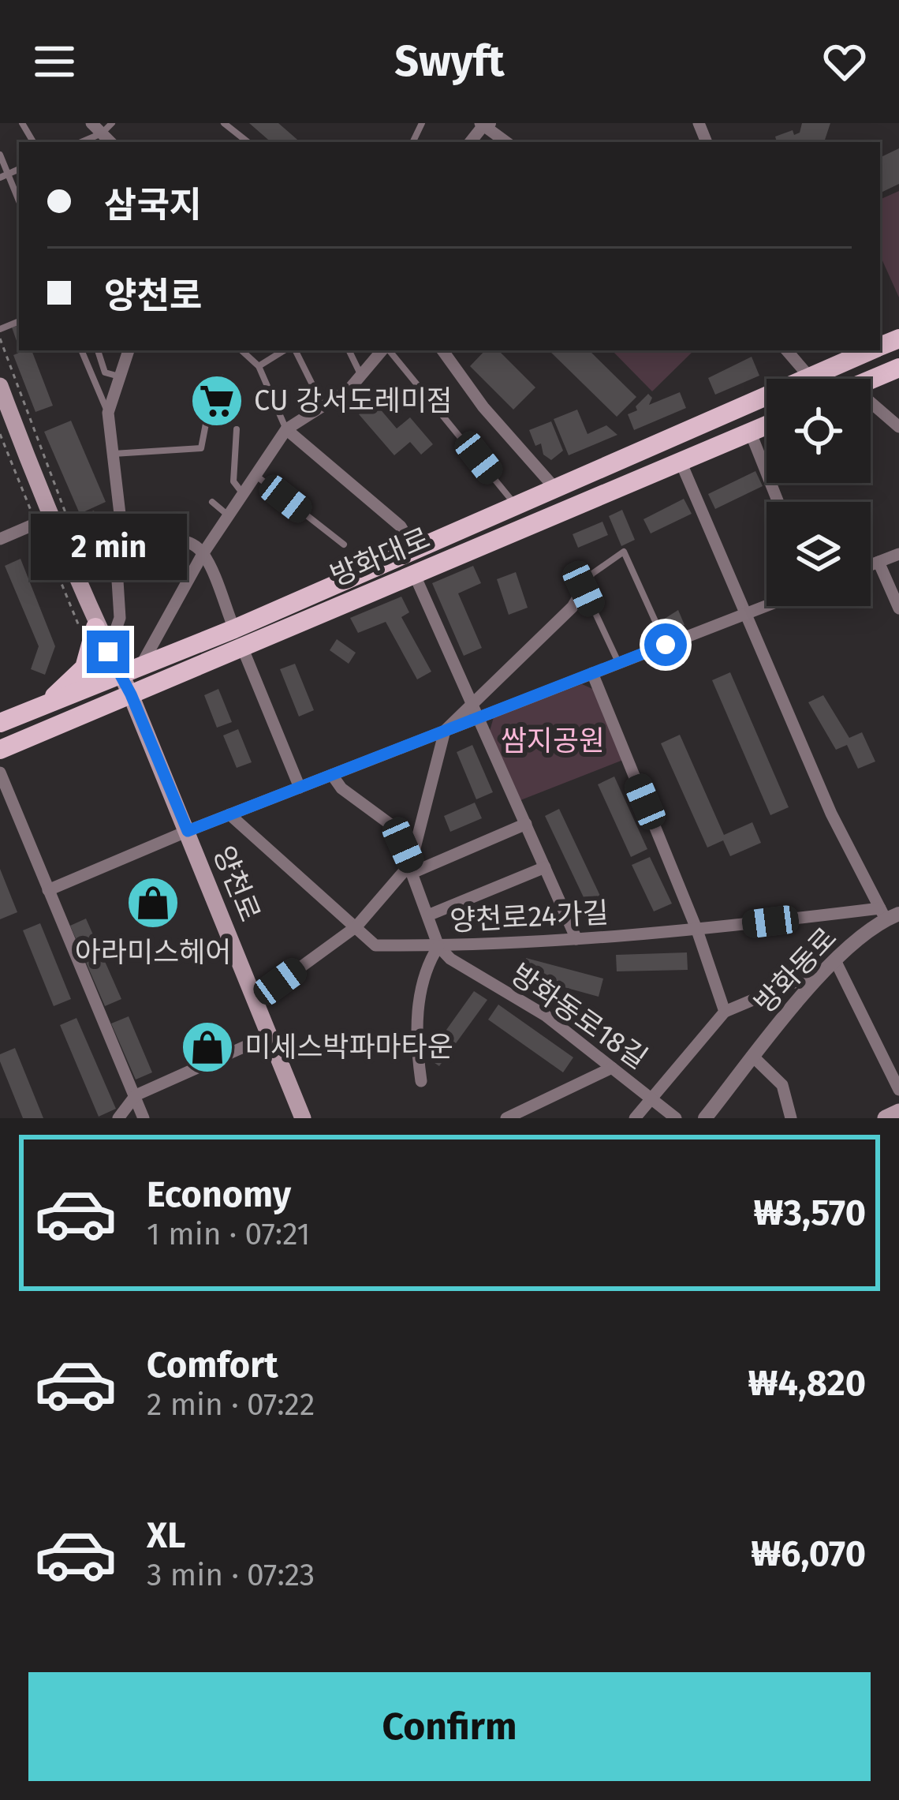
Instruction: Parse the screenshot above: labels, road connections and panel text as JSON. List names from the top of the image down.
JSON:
{
  "streets": {
    "main road": ["방화대로", "양천로"],
    "street": ["양천로24가길", "방화동로", "방화동로18길"]
  },
  "crossings": [
    ["방화대로", "양천로"],
    ["양천로24가길", "방화동로"],
    ["양천로24가길", "방화동로18길"]
  ],
  "parks": ["쌈지공원"],
  "places": {
    "supermarket": ["CU 강서도레미점"],
    "shop": ["아라미스헤어", "미세스박파마타운"]
  },
  "page": {
    "header": "Swyft",
    "banner": ["삼국지", "양천로"],
    "bubble": "2 min",
    "list": [
      {
        "name": "Economy",
        "note": "1 min · 07:21",
        "value": "₩3,570"
      },
      {
        "name": "Comfort",
        "note": "2 min · 07:22",
        "value": "₩4,820"
      },
      {
        "name": "XL",
        "note": "3 min · 07:23",
        "value": "₩6,070"
      }
    ],
    "buttons": "Confirm"
  }
}
